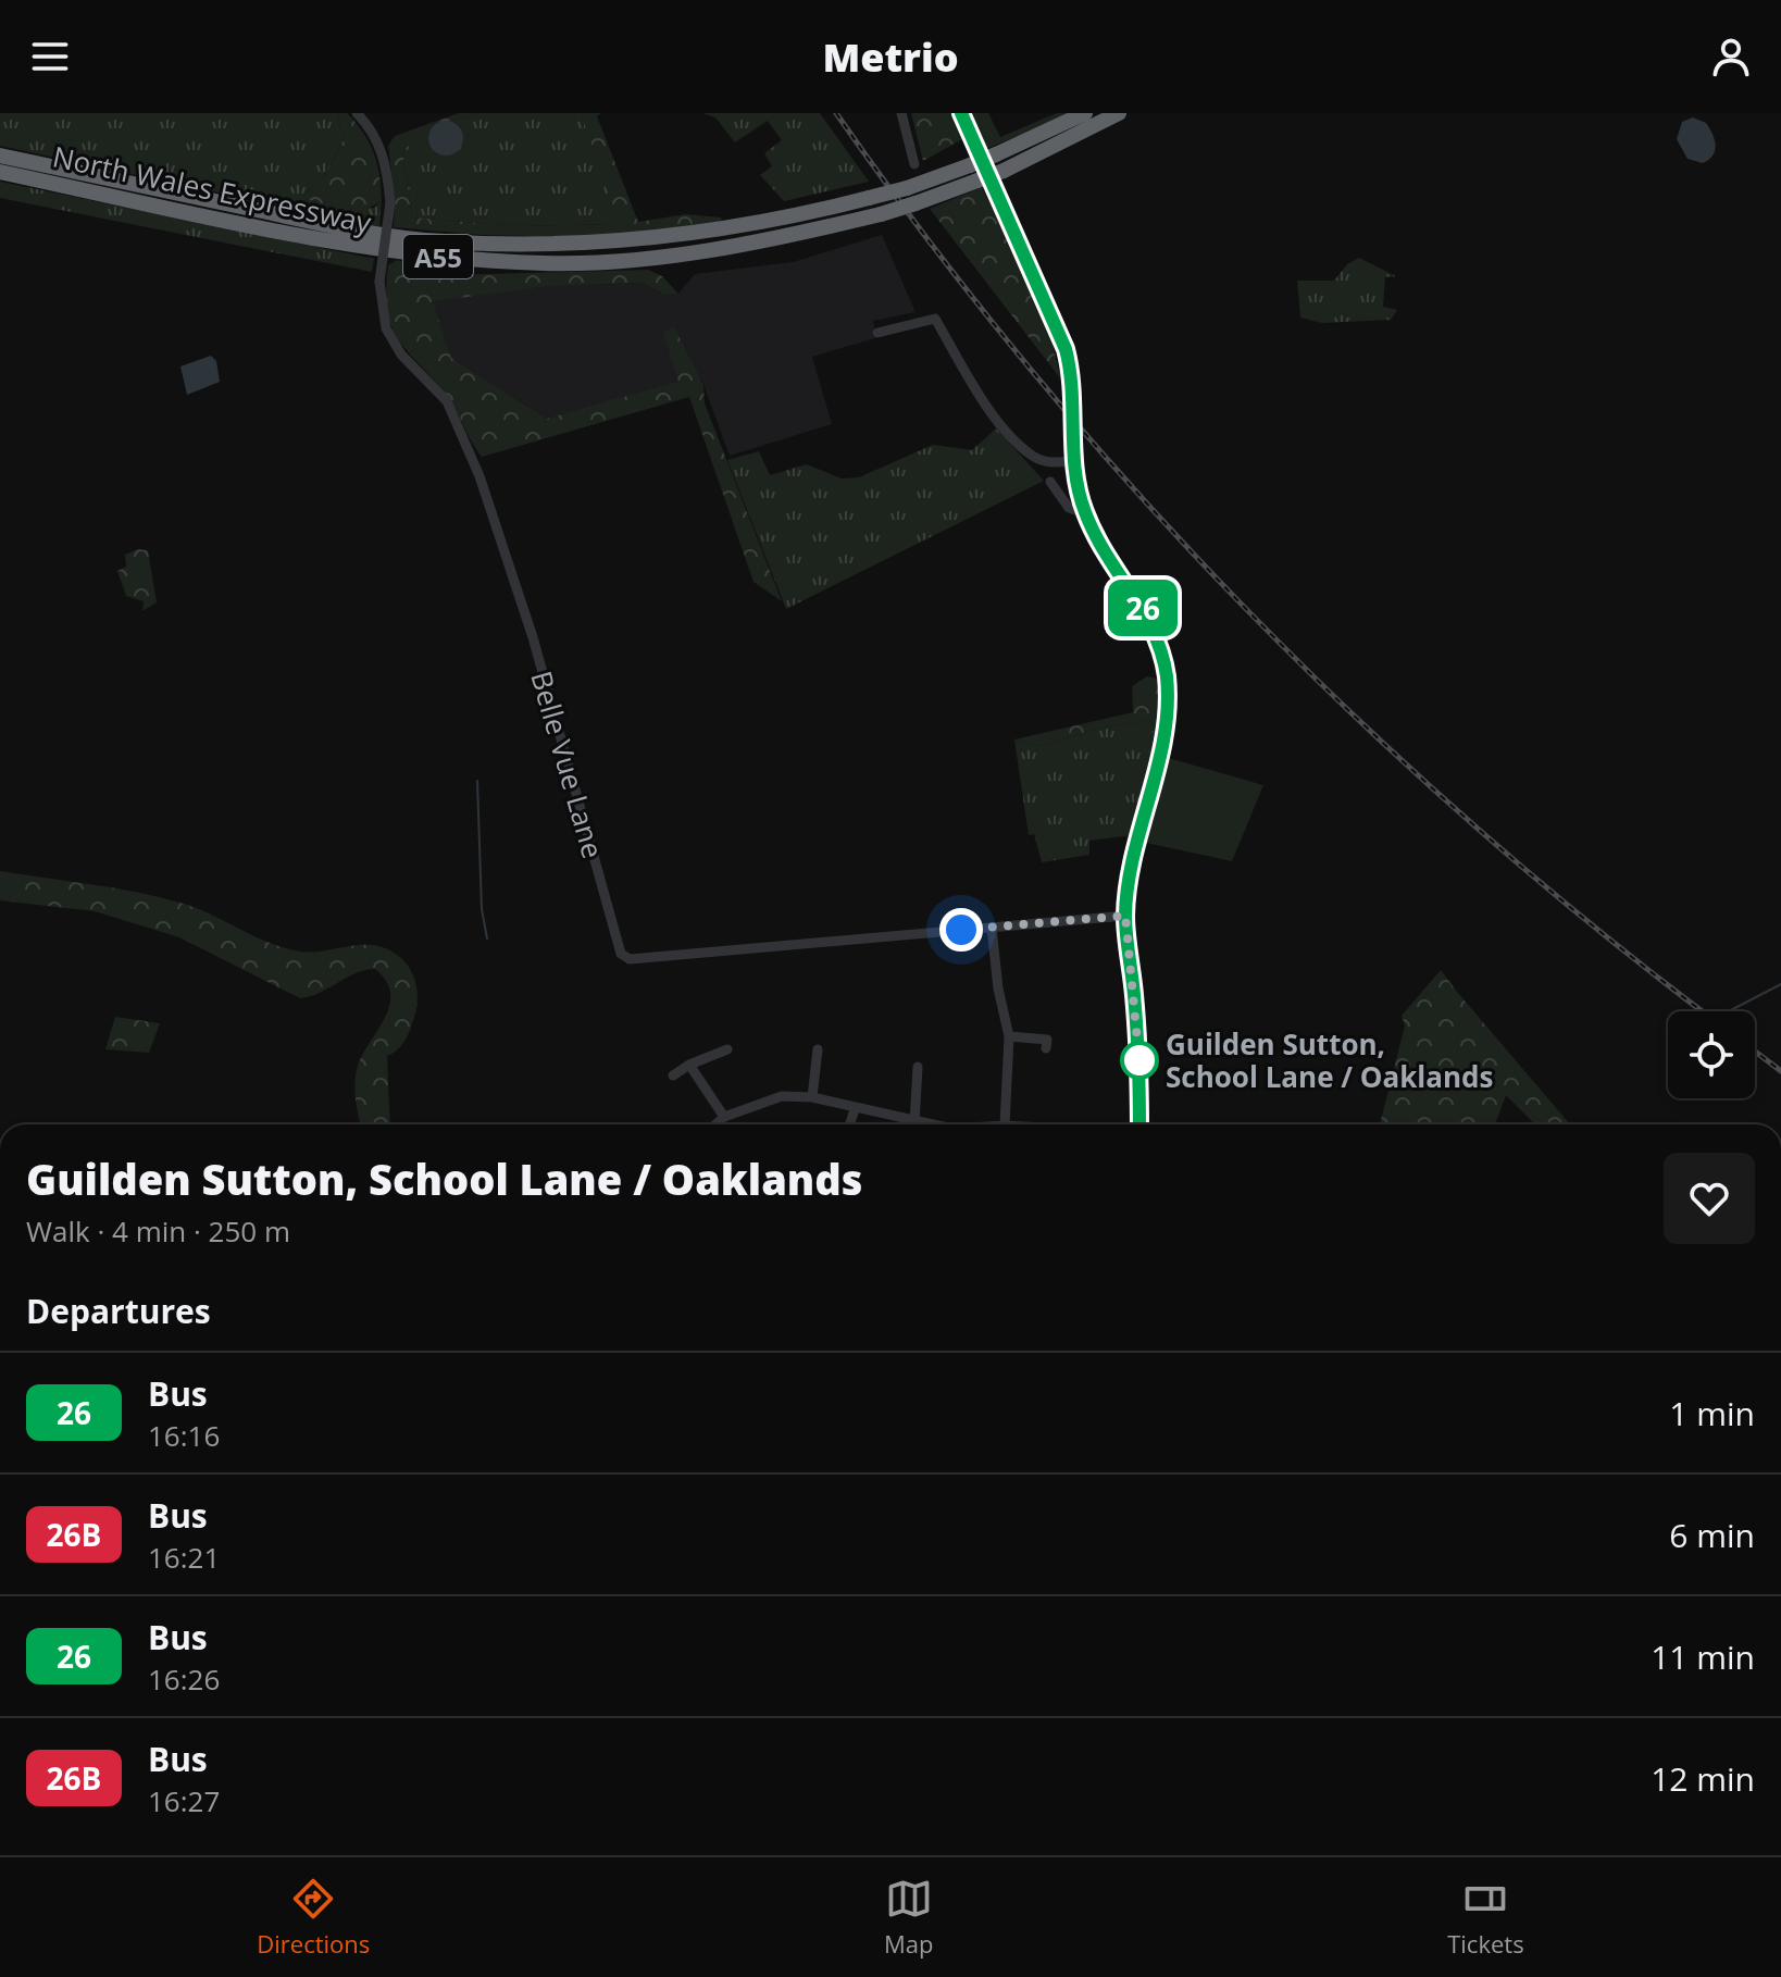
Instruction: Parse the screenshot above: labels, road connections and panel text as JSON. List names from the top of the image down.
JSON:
{
  "streets": {
    "highway": ["North Wales Expressway", "A55"],
    "street": ["Belle Vue Lane"]
  },
  "places": ["Guilden Sutton, School Lane / Oaklands"],
  "lines": ["bus line 26"],
  "page": {
    "header": "Metrio",
    "on_map": "26",
    "heading": [
      ["Guilden Sutton, School Lane / Oaklands", "Walk · 4 min · 250 m"],
      "Departures"
    ],
    "list": [
      {
        "mark": "26",
        "name": "Bus",
        "note": "16:16",
        "value": "1 min"
      },
      {
        "mark": "26B",
        "name": "Bus",
        "note": "16:21",
        "value": "6 min"
      },
      {
        "mark": "26",
        "name": "Bus",
        "note": "16:26",
        "value": "11 min"
      },
      {
        "mark": "26B",
        "name": "Bus",
        "note": "16:27",
        "value": "12 min"
      }
    ],
    "tabs": ["Directions", "Map", "Tickets"]
  }
}
